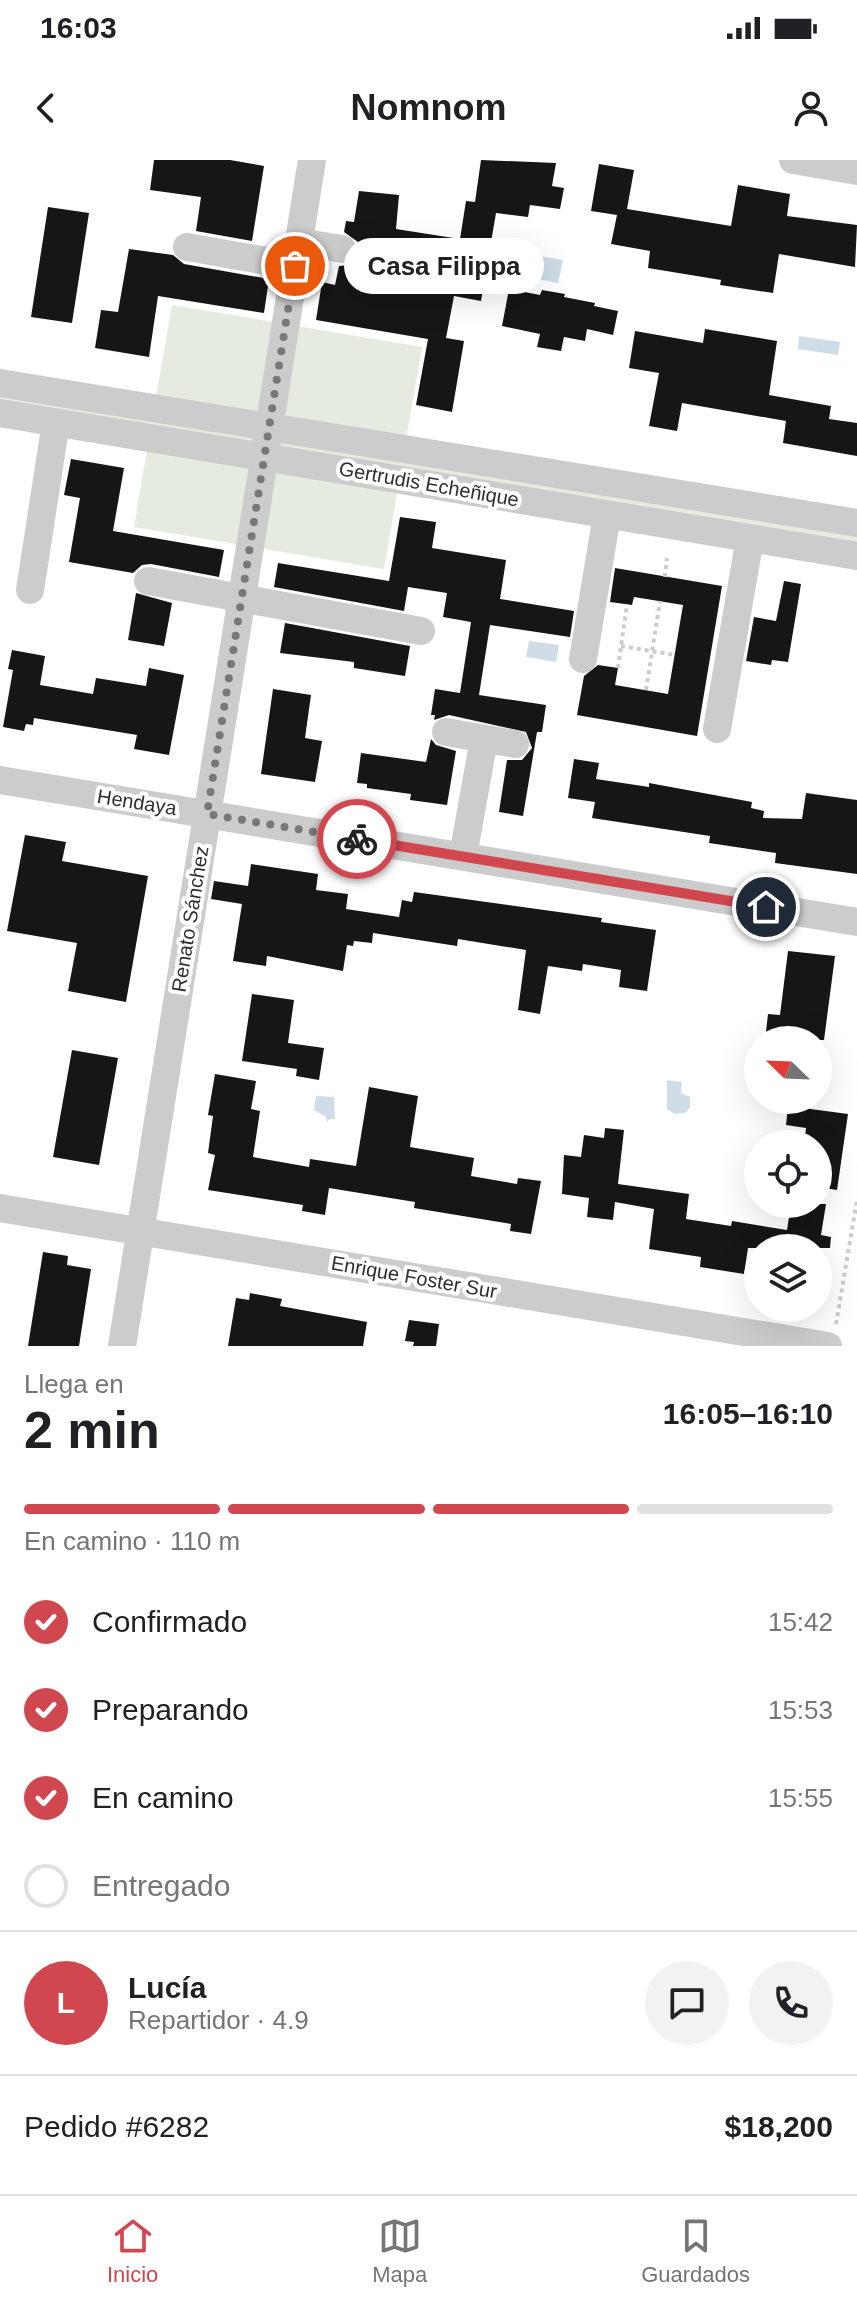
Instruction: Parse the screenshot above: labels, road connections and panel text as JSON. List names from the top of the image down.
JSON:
{
  "streets": {
    "street": [
      "Gertrudis Echeñique",
      "Hendaya",
      "Renato Sánchez",
      "Enrique Foster Sur"
    ]
  },
  "crossings": [
    ["Gertrudis Echeñique", "Renato Sánchez"],
    ["Hendaya", "Renato Sánchez"],
    ["Renato Sánchez", "Enrique Foster Sur"]
  ],
  "places": ["Casa Filippa"],
  "north": "top left",
  "page": {
    "status": "16:03",
    "header": "Nomnom",
    "bubble": "Casa Filippa",
    "heading": ["2 min", "Llega en", "16:05–16:10"],
    "panel": [
      "Lucía",
      "Repartidor · 4.9",
      "Pedido #6282",
      "$18,200"
    ],
    "bar": "En camino · 110 m",
    "list": [
      ["Confirmado", "15:42"],
      ["Preparando", "15:53"],
      ["En camino", "15:55"],
      "Entregado"
    ],
    "round": "L",
    "tabs": ["Inicio", "Mapa", "Guardados"]
  }
}
